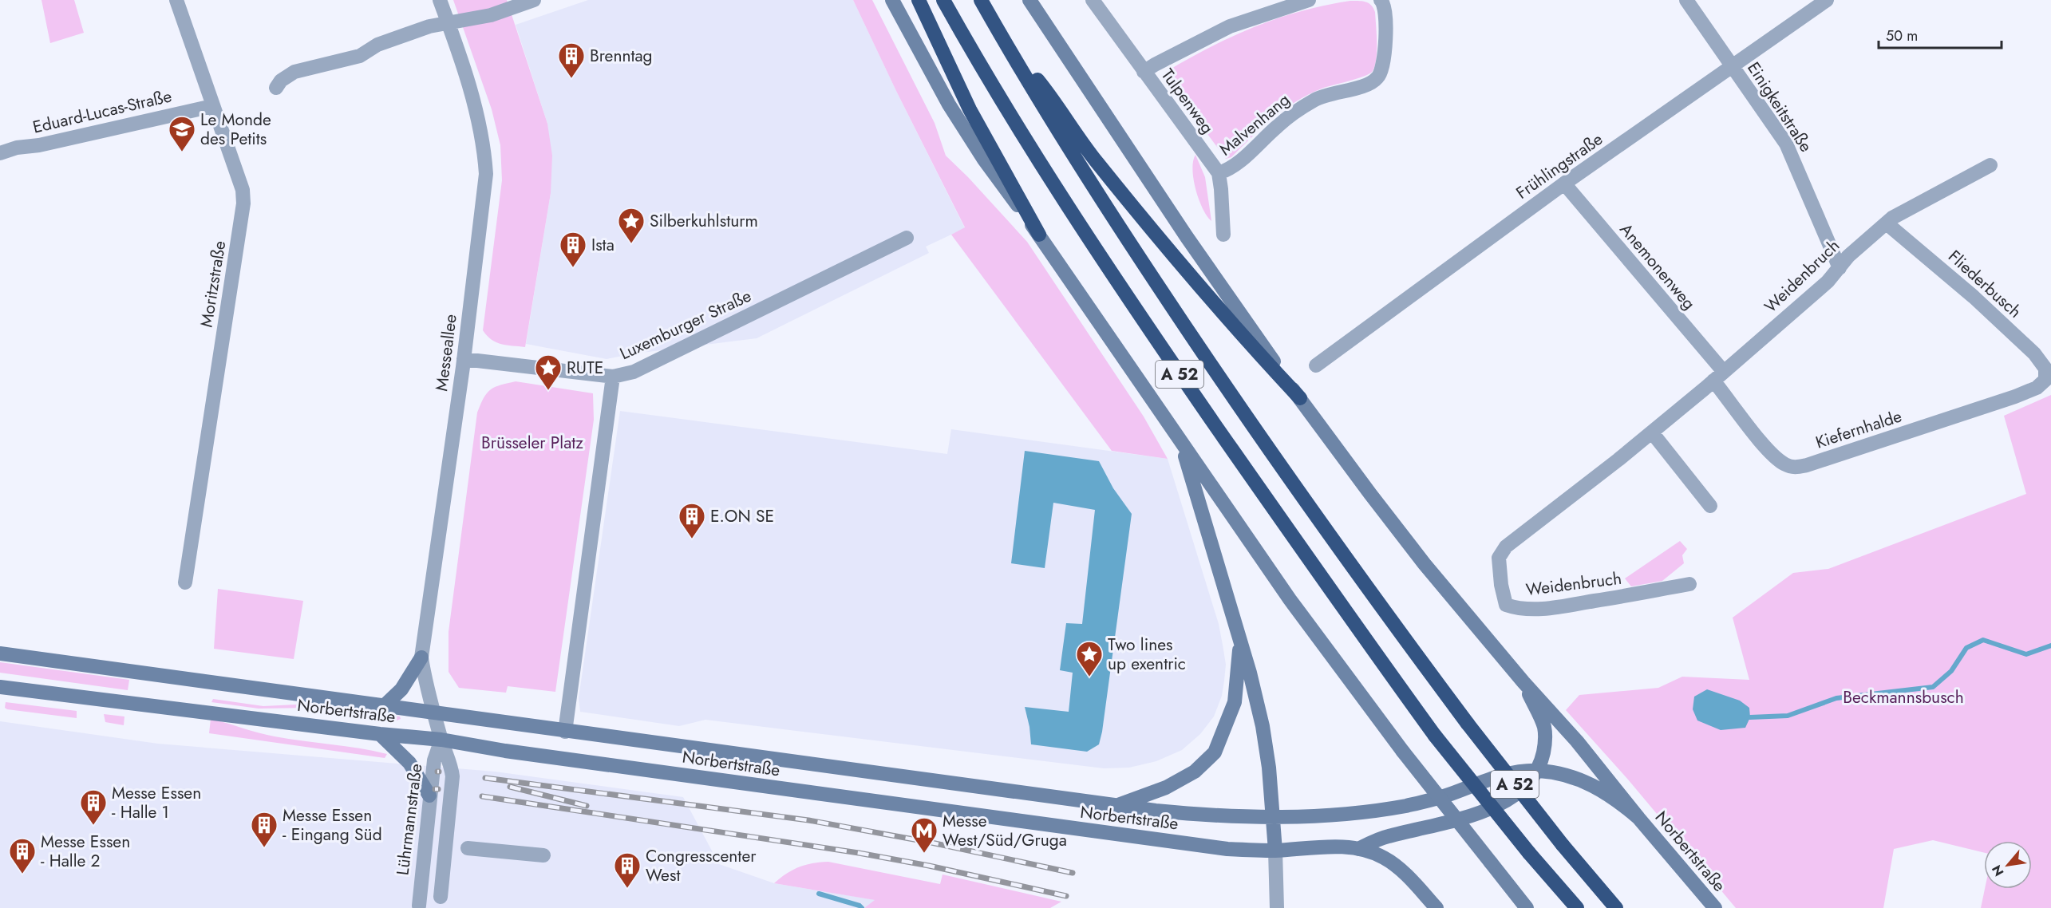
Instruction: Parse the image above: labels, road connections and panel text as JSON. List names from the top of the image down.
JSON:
{
  "streets": {
    "highway": ["A 52"],
    "main road": ["Norbertstraße"],
    "street": [
      "Tulpenweg",
      "Einigkeitstraße",
      "Eduard-Lucas-Straße",
      "Malvenhang",
      "Frühlingstraße",
      "Anemonenweg",
      "Weidenbruch",
      "Moritzstraße",
      "Fliederbusch",
      "Luxemburger Straße",
      "Messeallee",
      "Kiefernhalde",
      "Lührmannstraße"
    ]
  },
  "crossings": [
    ["Tulpenweg", "Malvenhang"],
    ["Einigkeitstraße", "Frühlingstraße"],
    ["Einigkeitstraße", "Weidenbruch"],
    ["Eduard-Lucas-Straße", "Moritzstraße"],
    ["Frühlingstraße", "Anemonenweg"],
    ["Anemonenweg", "Weidenbruch"],
    ["Anemonenweg", "Kiefernhalde"],
    ["Weidenbruch", "Fliederbusch"],
    ["Weidenbruch", "Kiefernhalde"],
    ["Fliederbusch", "Kiefernhalde"],
    ["Luxemburger Straße", "Messeallee"],
    ["Messeallee", "Norbertstraße"],
    ["Messeallee", "Lührmannstraße"],
    ["Norbertstraße", "Lührmannstraße"]
  ],
  "parks": ["Brüsseler Platz", "Beckmannsbusch"],
  "places": {
    "building": [
      "Brenntag",
      "Ista",
      "E.ON SE",
      "Messe Essen - Halle 1",
      "Messe Essen - Eingang Süd",
      "Messe Essen - Halle 2",
      "Congresscenter West"
    ],
    "school or university": ["Le Monde des Petits"],
    "place": ["Silberkuhlsturm", "RUTE", "Two lines up exentric"],
    "metro station": ["Messe West/Süd/Gruga"]
  },
  "scale_bar": "50 m",
  "north": "bottom left"
}
